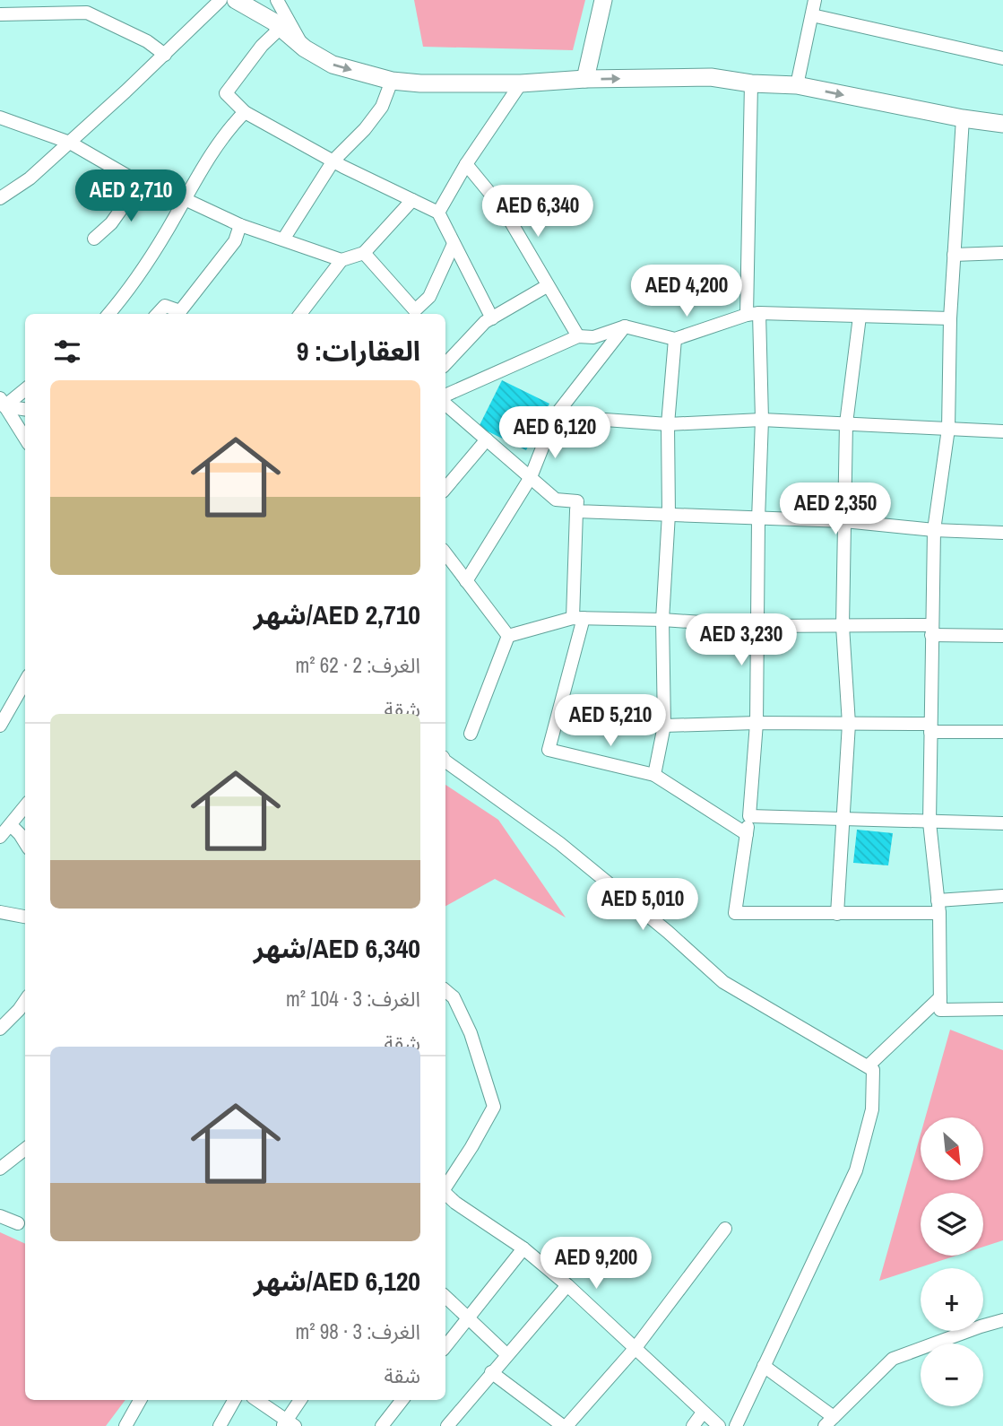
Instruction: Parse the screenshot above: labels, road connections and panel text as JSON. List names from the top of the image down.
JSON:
{
  "north": "bottom right",
  "page": {
    "price": [
      "AED 2,710",
      "AED 6,340",
      "AED 4,200",
      "AED 6,120",
      "AED 2,350",
      "AED 3,230",
      "AED 5,210",
      "AED 5,010",
      "AED 9,200"
    ],
    "heading": "العقارات: 9",
    "list": [
      {
        "name": "AED 2,710/شهر",
        "note": "الغرف: 2 · 62 m² · شقة"
      },
      {
        "name": "AED 6,340/شهر",
        "note": "الغرف: 3 · 104 m² · شقة"
      },
      {
        "name": "AED 6,120/شهر",
        "note": "الغرف: 3 · 98 m² · شقة"
      }
    ],
    "map_buttons": ["+", "−"]
  }
}
